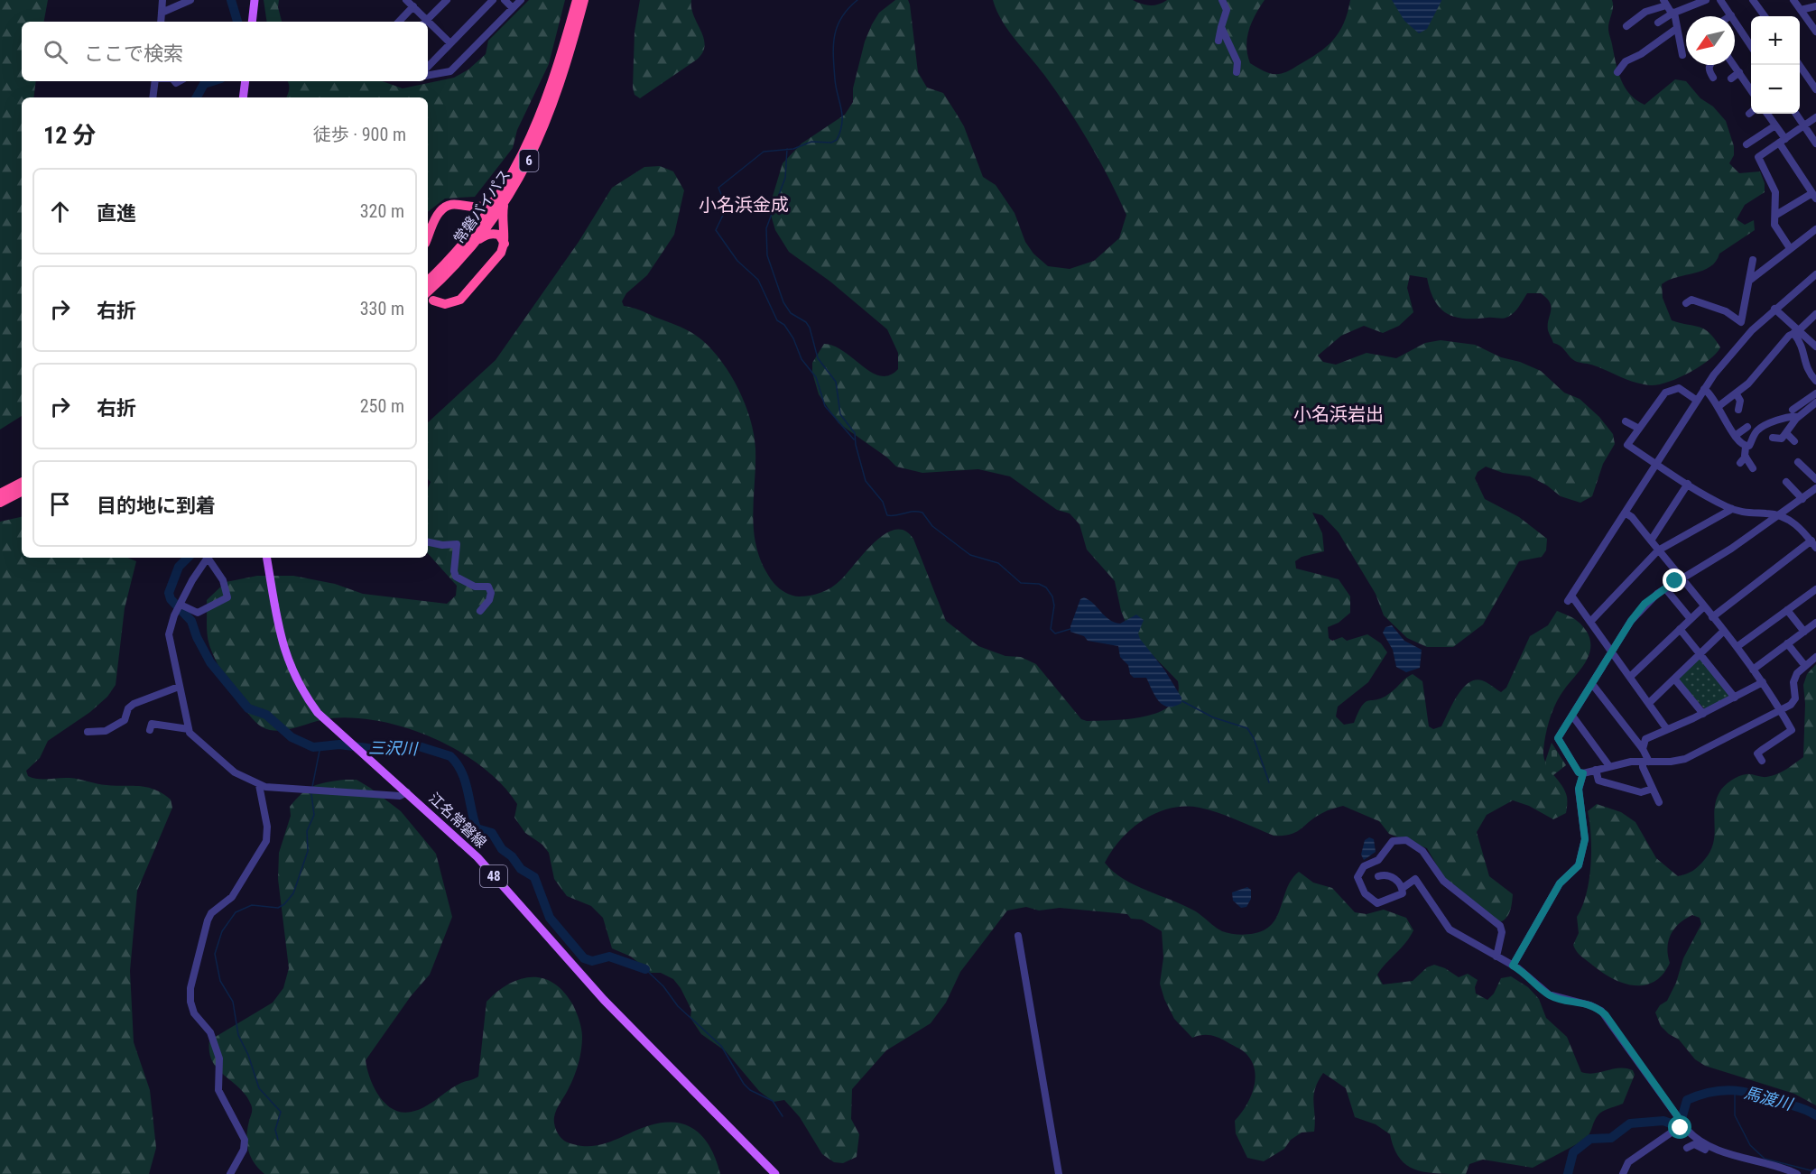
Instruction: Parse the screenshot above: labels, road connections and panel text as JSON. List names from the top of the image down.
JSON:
{
  "streets": {
    "highway": ["6", "常磐バイパス"],
    "main road": ["江名常磐線", "48"]
  },
  "districts": ["小名浜金成", "小名浜岩出"],
  "water": ["三沢川", "馬渡川"],
  "north": "bottom left",
  "page": {
    "map_buttons": ["+", "−"],
    "search": "ここで検索",
    "heading": ["12 分", "徒歩 · 900 m"],
    "list": [
      ["直進", "320 m"],
      ["右折", "330 m"],
      ["右折", "250 m"],
      "目的地に到着"
    ]
  }
}
